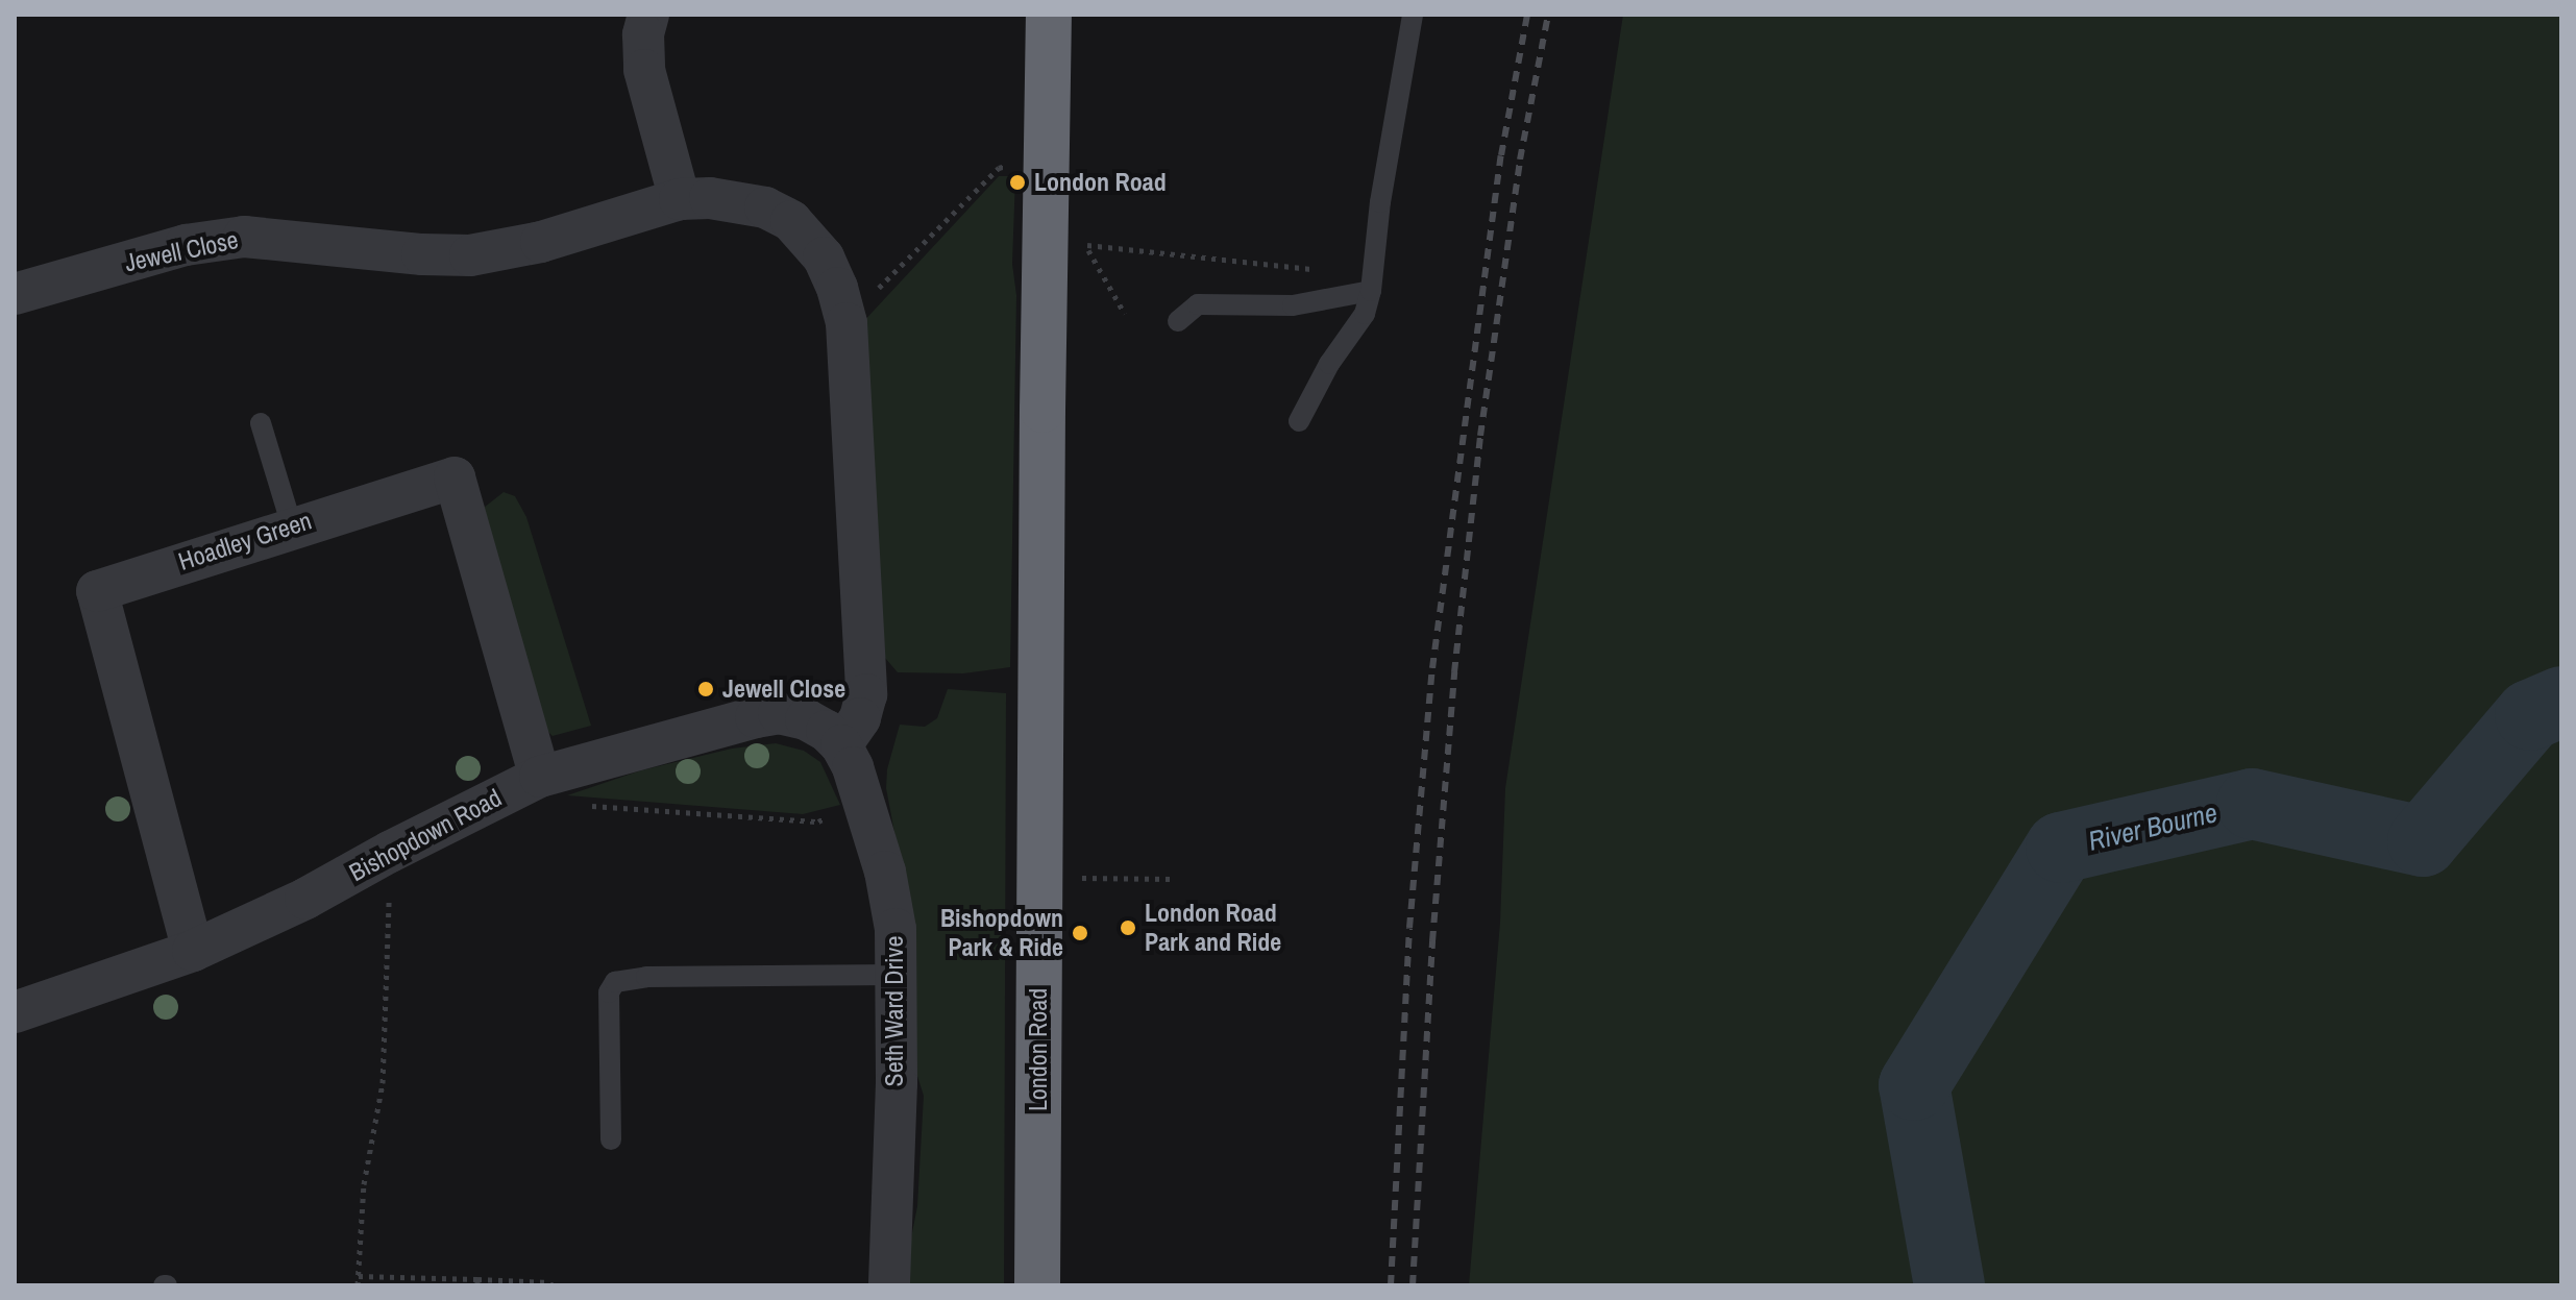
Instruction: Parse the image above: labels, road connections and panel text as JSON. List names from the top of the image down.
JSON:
{
  "streets": {
    "highway": ["London Road"],
    "street": [
      "Jewell Close",
      "Hoadley Green",
      "Bishopdown Road",
      "Seth Ward Drive"
    ]
  },
  "crossings": [
    ["Jewell Close", "Bishopdown Road"],
    ["Jewell Close", "Seth Ward Drive"],
    ["Hoadley Green", "Bishopdown Road"],
    ["Bishopdown Road", "Seth Ward Drive"]
  ],
  "water": ["River Bourne"],
  "places": [
    "London Road",
    "Jewell Close",
    "London Road Park and Ride",
    "Bishopdown Park & Ride"
  ]
}
